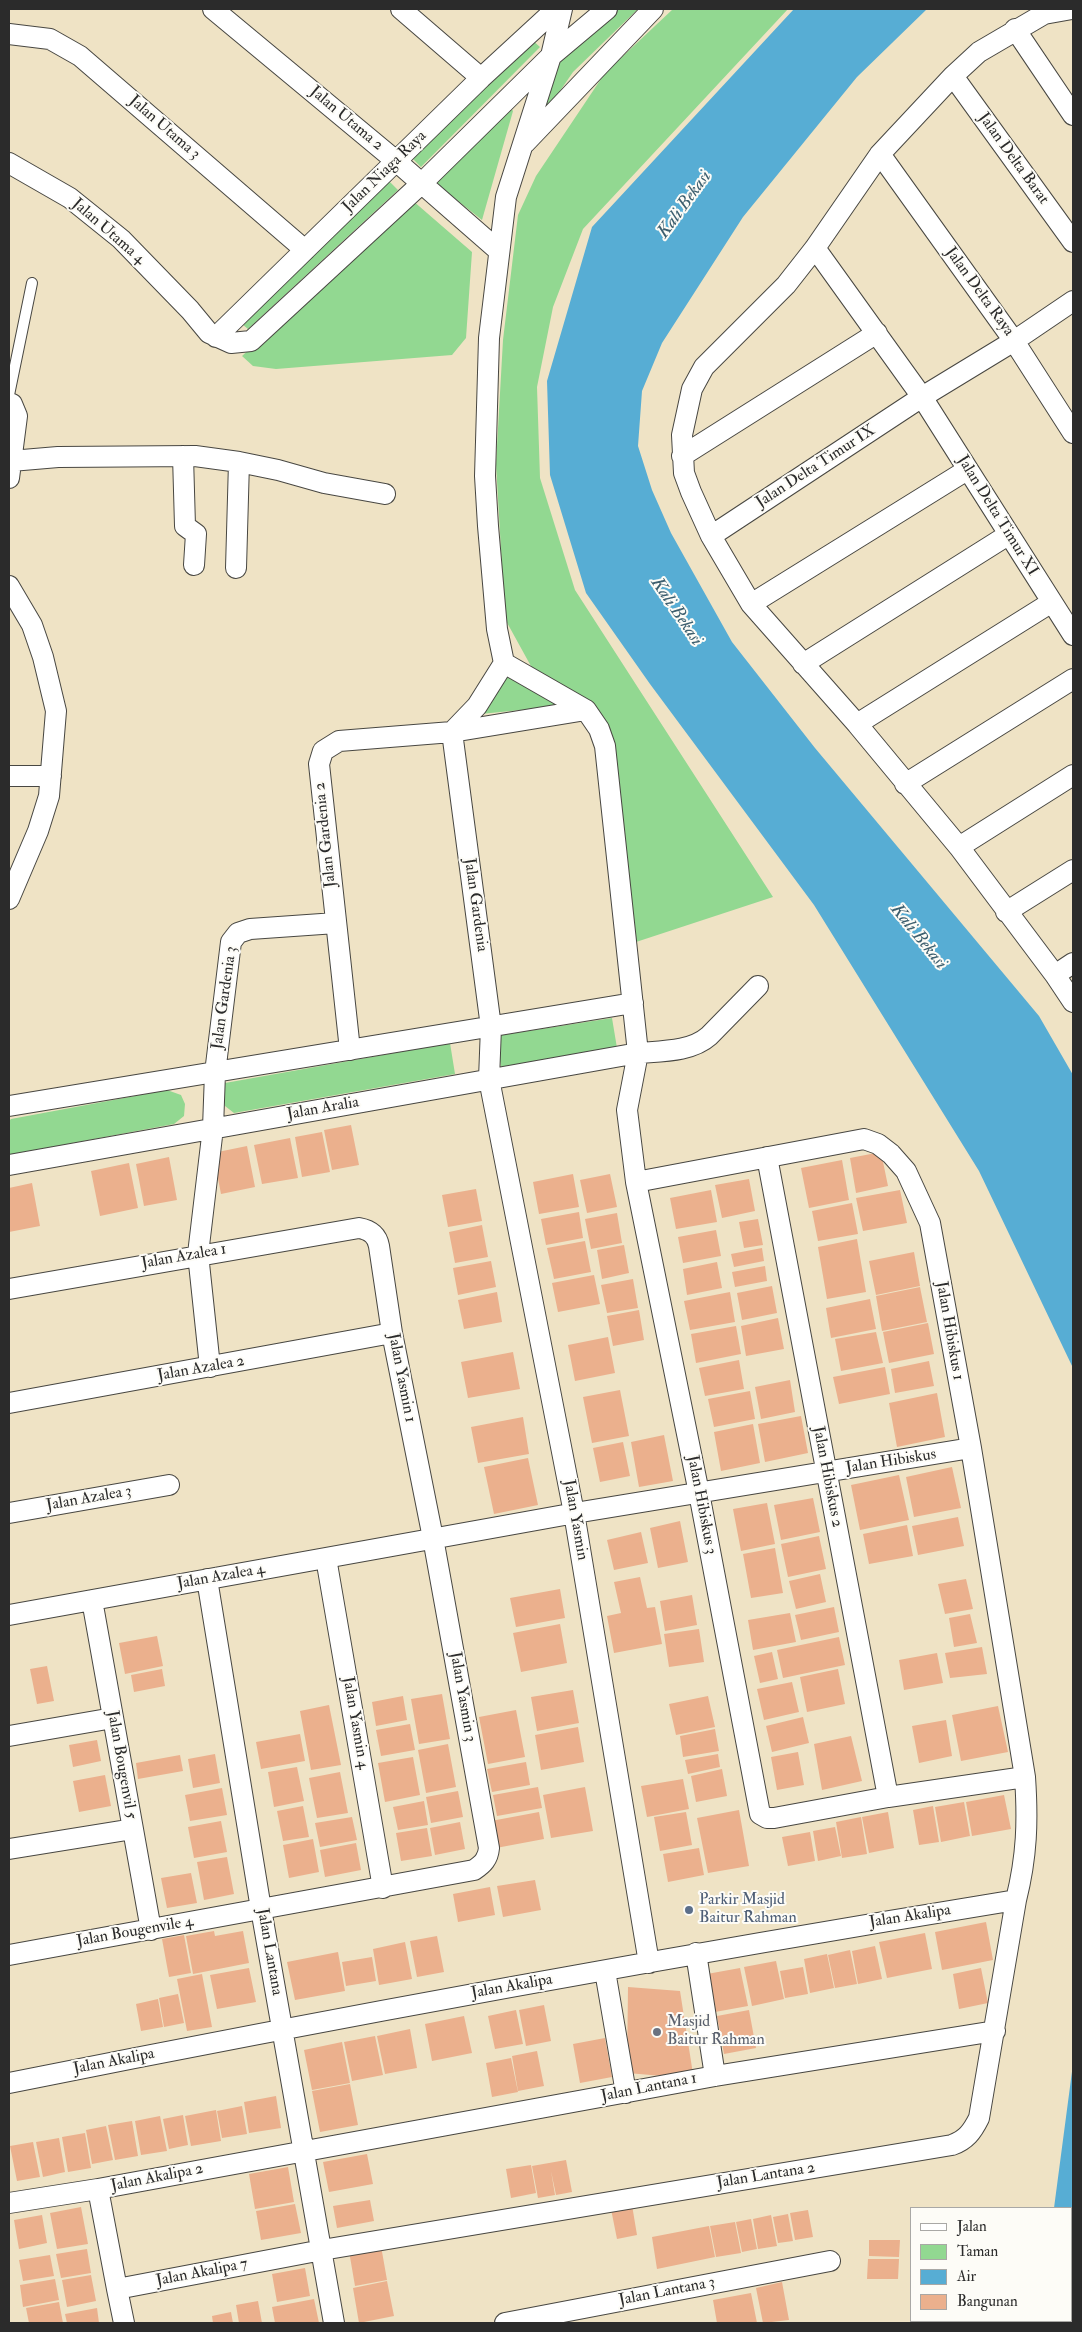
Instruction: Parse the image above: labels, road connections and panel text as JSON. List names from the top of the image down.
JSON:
{
  "streets": {
    "street": [
      "Jalan Utama 2",
      "Jalan Utama 3",
      "Jalan Delta Barat",
      "Jalan Niaga Raya",
      "Jalan Utama 4",
      "Jalan Delta Raya",
      "Jalan Delta Timur IX",
      "Jalan Delta Timur XI",
      "Jalan Gardenia 2",
      "Jalan Gardenia",
      "Jalan Gardenia 3",
      "Jalan Aralia",
      "Jalan Azalea 1",
      "Jalan Hibiskus 1",
      "Jalan Azalea 2",
      "Jalan Yasmin 1",
      "Jalan Hibiskus",
      "Jalan Hibiskus 2",
      "Jalan Azalea 3",
      "Jalan Hibiskus 3",
      "Jalan Yasmin",
      "Jalan Azalea 4",
      "Jalan Yasmin 3",
      "Jalan Yasmin 4",
      "Jalan Bougenvil 5",
      "Jalan Akalipa",
      "Jalan Bougenvile 4",
      "Jalan Lantana",
      "Jalan Lantana 1",
      "Jalan Lantana 2",
      "Jalan Akalipa 2",
      "Jalan Akalipa 7",
      "Jalan Lantana 3"
    ]
  },
  "crossings": [
    ["Jalan Utama 2", "Jalan Niaga Raya"],
    ["Jalan Utama 3", "Jalan Niaga Raya"],
    ["Jalan Niaga Raya", "Jalan Utama 4"],
    ["Jalan Delta Raya", "Jalan Delta Timur IX"],
    ["Jalan Delta Timur IX", "Jalan Delta Timur XI"],
    ["Jalan Gardenia 2", "Jalan Gardenia"],
    ["Jalan Gardenia 2", "Jalan Gardenia 3"],
    ["Jalan Gardenia 2", "Jalan Hibiskus 3"],
    ["Jalan Gardenia", "Jalan Aralia"],
    ["Jalan Gardenia", "Jalan Yasmin"],
    ["Jalan Gardenia 3", "Jalan Aralia"],
    ["Jalan Gardenia 3", "Jalan Azalea 1"],
    ["Jalan Gardenia 3", "Jalan Azalea 2"],
    ["Jalan Aralia", "Jalan Hibiskus 3"],
    ["Jalan Aralia", "Jalan Yasmin"],
    ["Jalan Azalea 1", "Jalan Yasmin 1"],
    ["Jalan Hibiskus 1", "Jalan Hibiskus"],
    ["Jalan Hibiskus 1", "Jalan Hibiskus 2"],
    ["Jalan Hibiskus 1", "Jalan Hibiskus 3"],
    ["Jalan Hibiskus 1", "Jalan Akalipa"],
    ["Jalan Hibiskus 1", "Jalan Lantana 2"],
    ["Jalan Azalea 2", "Jalan Yasmin 1"],
    ["Jalan Yasmin 1", "Jalan Hibiskus"],
    ["Jalan Yasmin 1", "Jalan Azalea 4"],
    ["Jalan Yasmin 1", "Jalan Yasmin 3"],
    ["Jalan Hibiskus", "Jalan Hibiskus 2"],
    ["Jalan Hibiskus", "Jalan Hibiskus 3"],
    ["Jalan Hibiskus", "Jalan Yasmin"],
    ["Jalan Hibiskus", "Jalan Azalea 4"],
    ["Jalan Hibiskus", "Jalan Yasmin 3"],
    ["Jalan Hibiskus 2", "Jalan Hibiskus 3"],
    ["Jalan Yasmin", "Jalan Akalipa"],
    ["Jalan Azalea 4", "Jalan Yasmin 3"],
    ["Jalan Azalea 4", "Jalan Yasmin 4"],
    ["Jalan Azalea 4", "Jalan Bougenvil 5"],
    ["Jalan Azalea 4", "Jalan Lantana"],
    ["Jalan Yasmin 3", "Jalan Bougenvile 4"],
    ["Jalan Yasmin 4", "Jalan Bougenvile 4"],
    ["Jalan Bougenvil 5", "Jalan Bougenvile 4"],
    ["Jalan Akalipa", "Jalan Lantana"],
    ["Jalan Akalipa", "Jalan Lantana 2"],
    ["Jalan Bougenvile 4", "Jalan Lantana"],
    ["Jalan Lantana", "Jalan Lantana 1"],
    ["Jalan Lantana", "Jalan Lantana 2"],
    ["Jalan Lantana", "Jalan Akalipa 2"],
    ["Jalan Lantana", "Jalan Akalipa 7"],
    ["Jalan Lantana 1", "Jalan Lantana 2"],
    ["Jalan Lantana 1", "Jalan Akalipa 2"],
    ["Jalan Lantana 2", "Jalan Akalipa 7"]
  ],
  "water": ["Kali Bekasi"],
  "places": ["Parkir Masjid Baitur Rahman", "Masjid Baitur Rahman"],
  "legend": [
    "Jalan",
    "Taman",
    "Air",
    "Bangunan"
  ]
}
